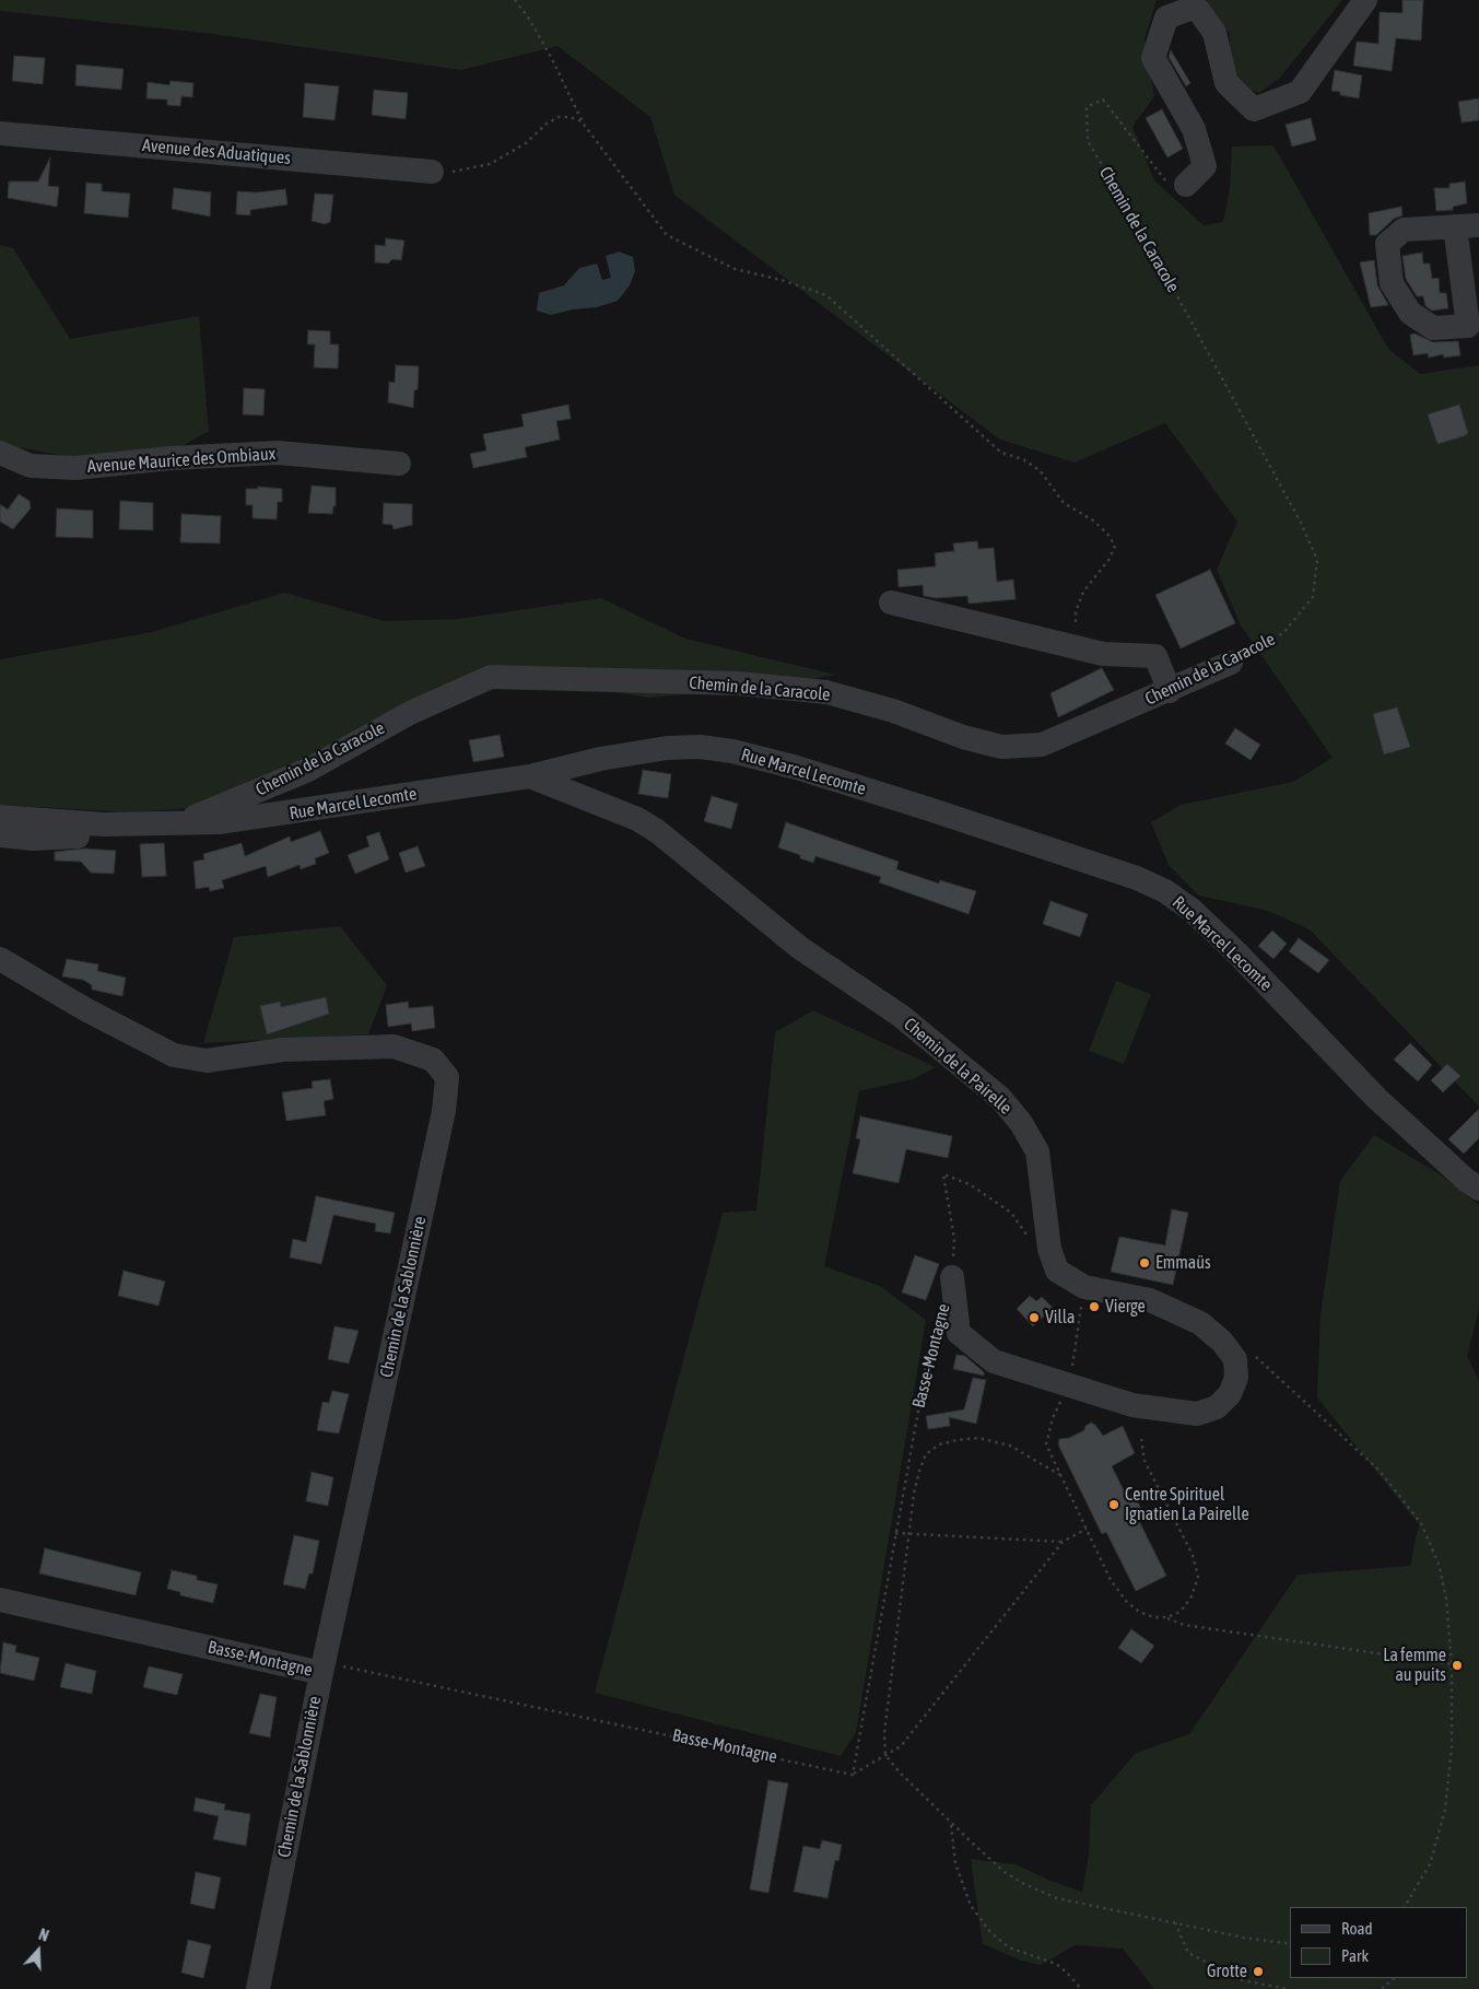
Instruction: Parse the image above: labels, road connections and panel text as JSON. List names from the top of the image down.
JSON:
{
  "streets": {
    "street": [
      "Avenue des Aduatiques",
      "Chemin de la Caracole",
      "Avenue Maurice des Ombiaux",
      "Rue Marcel Lecomte",
      "Chemin de la Pairelle",
      "Chemin de la Sablonnière",
      "Basse-Montagne"
    ]
  },
  "crossings": [
    ["Chemin de la Caracole", "Rue Marcel Lecomte"],
    ["Rue Marcel Lecomte", "Chemin de la Pairelle"],
    ["Chemin de la Sablonnière", "Basse-Montagne"]
  ],
  "places": [
    "Emmaüs",
    "Vierge",
    "Villa",
    "Centre Spirituel Ignatien La Pairelle",
    "La femme au puits",
    "Grotte"
  ],
  "legend": ["Road", "Park"],
  "north": "top"
}
